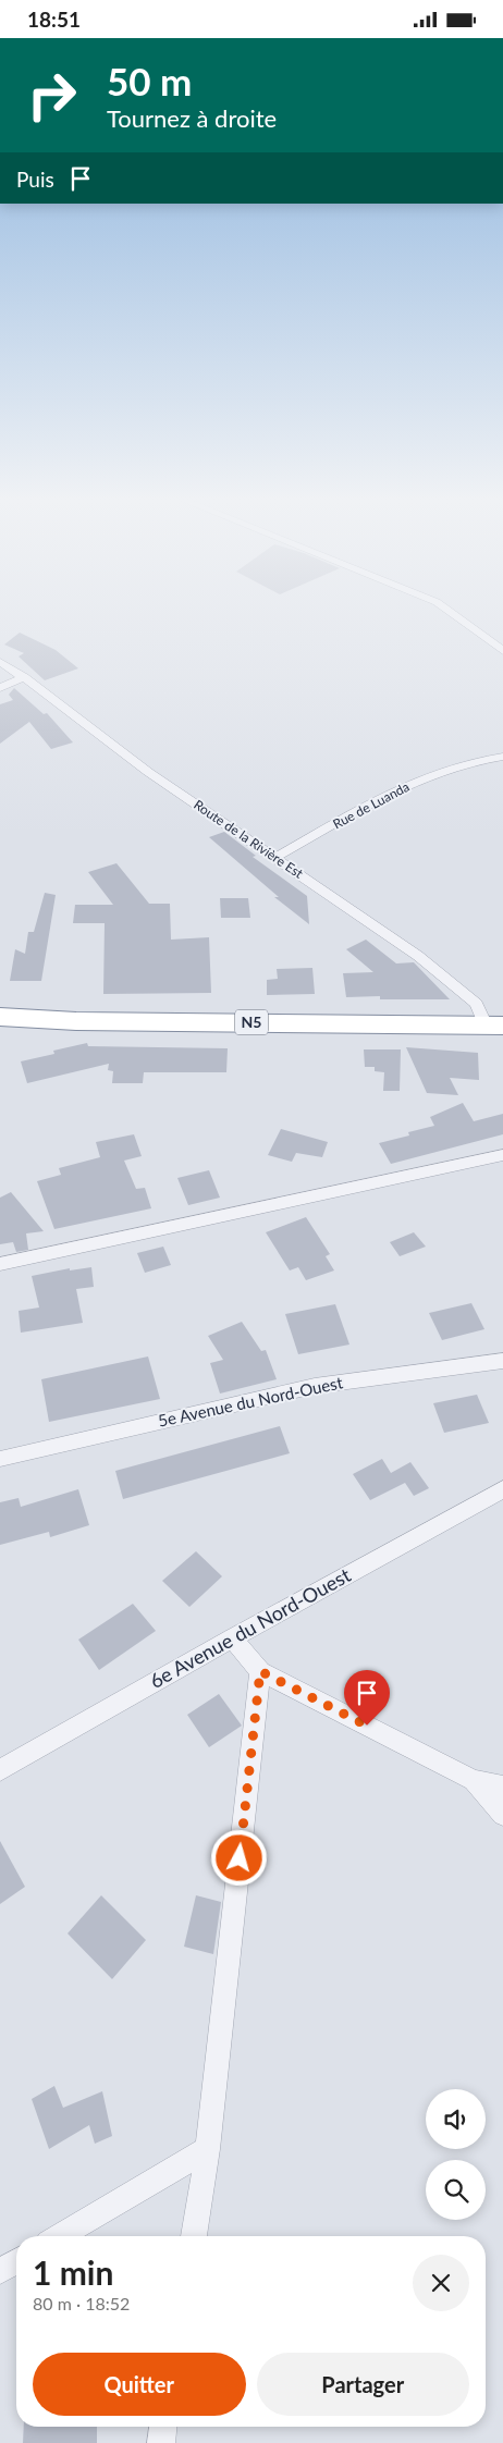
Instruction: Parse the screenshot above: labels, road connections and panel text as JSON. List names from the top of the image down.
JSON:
{
  "streets": {
    "highway": ["N5"],
    "street": [
      "Rue de Luanda",
      "Route de la Rivière Est",
      "5e Avenue du Nord-Ouest",
      "6e Avenue du Nord-Ouest"
    ]
  },
  "crossings": [
    ["Rue de Luanda", "Route de la Rivière Est"],
    ["Route de la Rivière Est", "N5"]
  ],
  "page": {
    "status": "18:51",
    "turn": ["50 m", "Tournez à droite"],
    "then": "Puis",
    "heading": ["1 min", "80 m · 18:52"],
    "buttons": ["Quitter", "Partager"]
  }
}
